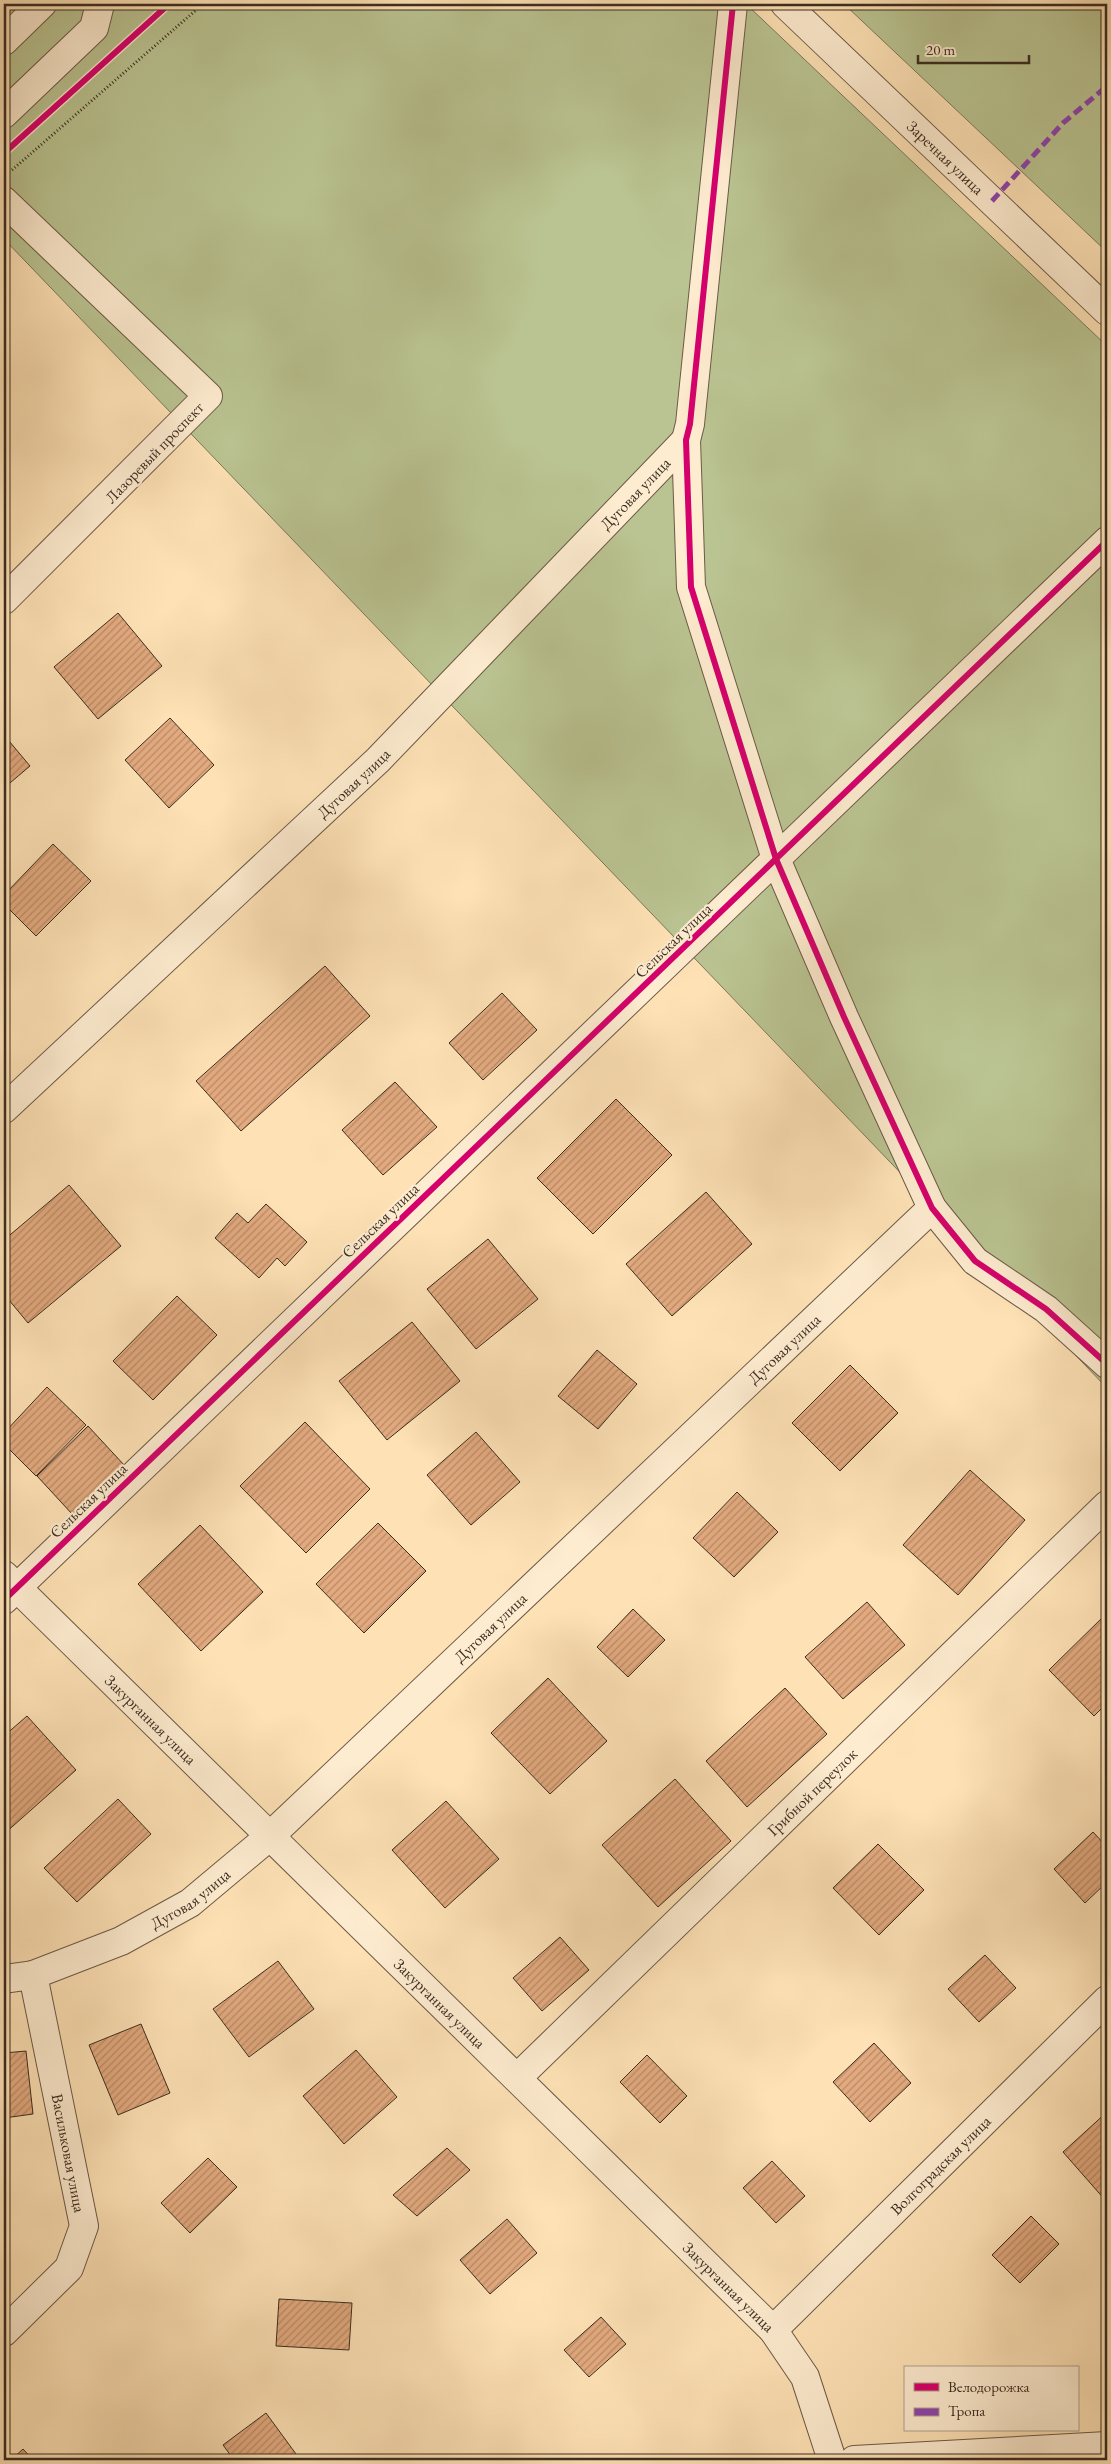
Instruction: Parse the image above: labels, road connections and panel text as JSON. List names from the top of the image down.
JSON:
{
  "streets": {
    "street": [
      "Заречная улица",
      "Лазоревый проспект",
      "Дуговая улица",
      "Сельская улица",
      "Закурганная улица",
      "Грибной переулок",
      "Васильковая улица",
      "Волгоградская улица"
    ]
  },
  "crossings": [
    ["Дуговая улица", "Закурганная улица"],
    ["Дуговая улица", "Васильковая улица"],
    ["Сельская улица", "Закурганная улица"],
    ["Закурганная улица", "Грибной переулок"],
    ["Закурганная улица", "Волгоградская улица"]
  ],
  "legend": ["Велодорожка", "Тропа"],
  "scale_bar": "20 m"
}
